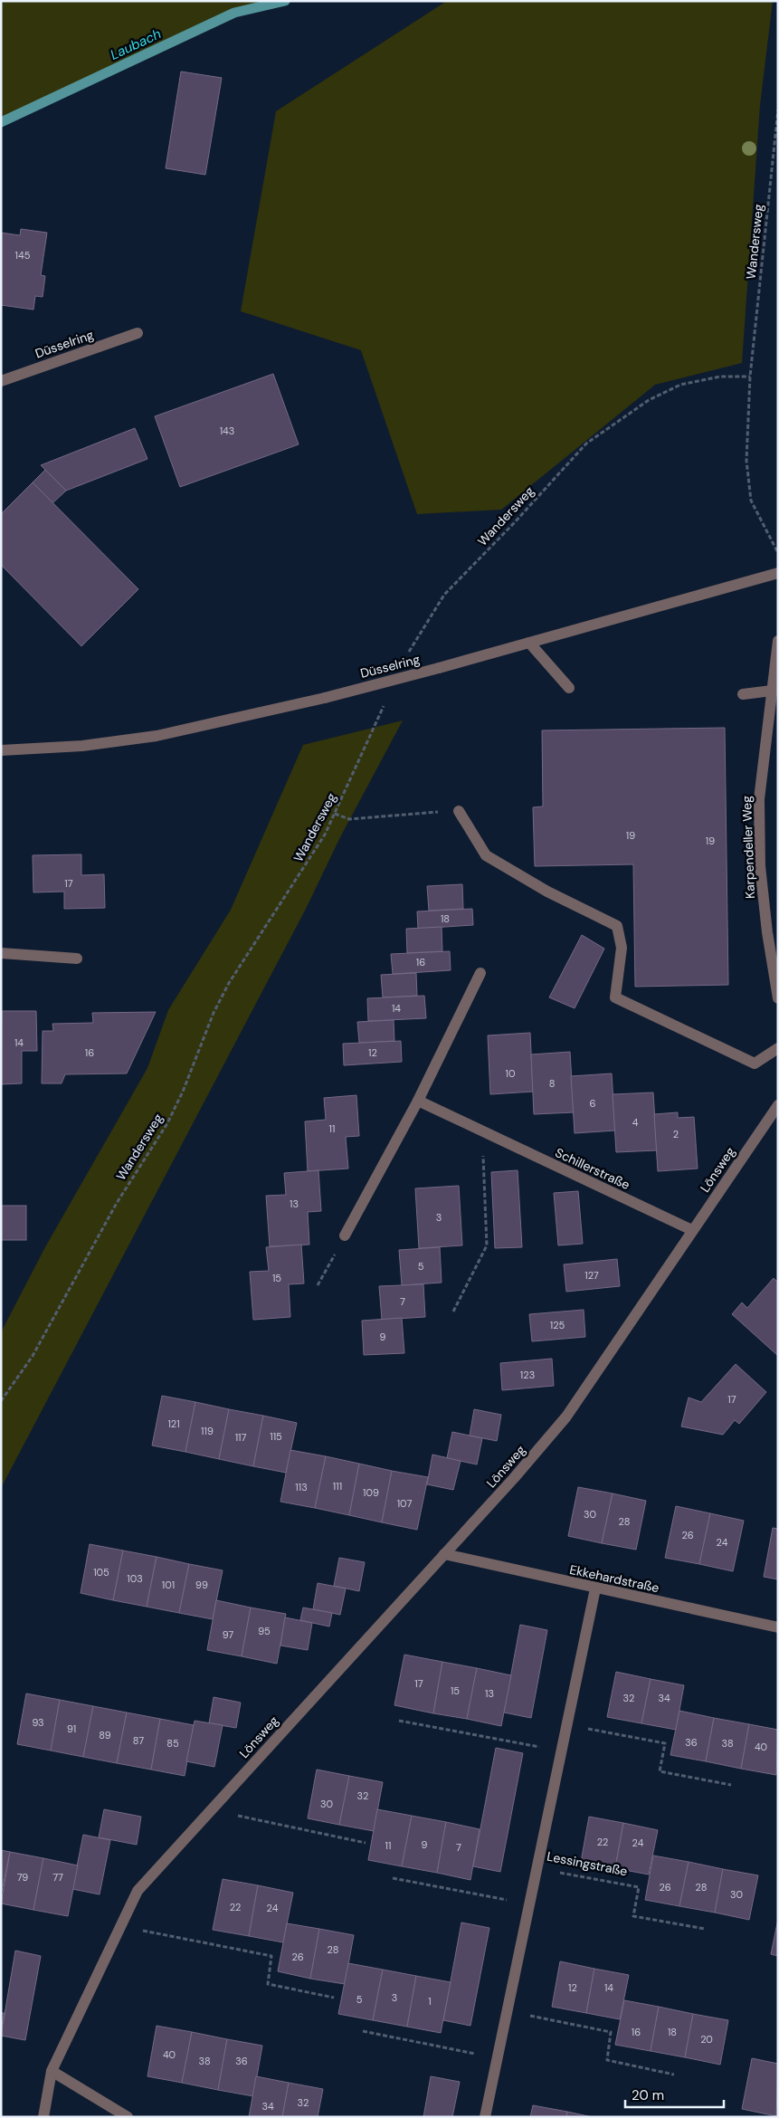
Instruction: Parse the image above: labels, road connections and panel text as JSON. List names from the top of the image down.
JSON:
{
  "streets": {
    "street": [
      "Düsselring",
      "Karpendeller Weg",
      "Schillerstraße",
      "Lönsweg",
      "Ekkehardstraße",
      "Lessingstraße"
    ],
    "path": ["Wandersweg"]
  },
  "crossings": [
    ["Schillerstraße", "Lönsweg"],
    ["Lönsweg", "Ekkehardstraße"],
    ["Ekkehardstraße", "Lessingstraße"]
  ],
  "water": ["Laubach"],
  "house_numbers": [
    "145",
    "143",
    "19",
    "19",
    "17",
    "18",
    "16",
    "14",
    "14",
    "16",
    "12",
    "10",
    "8",
    "6",
    "4",
    "11",
    "2",
    "13",
    "3",
    "5",
    "127",
    "15",
    "7",
    "125",
    "9",
    "123",
    "17",
    "121",
    "119",
    "115",
    "117",
    "111",
    "113",
    "109",
    "107",
    "30",
    "28",
    "26",
    "24",
    "105",
    "103",
    "101",
    "99",
    "95",
    "97",
    "17",
    "15",
    "13",
    "32",
    "34",
    "93",
    "91",
    "89",
    "87",
    "36",
    "85",
    "38",
    "40",
    "32",
    "30",
    "22",
    "24",
    "9",
    "11",
    "7",
    "79",
    "77",
    "26",
    "28",
    "30",
    "22",
    "24",
    "28",
    "26",
    "12",
    "14",
    "3",
    "5",
    "1",
    "16",
    "18",
    "20",
    "40",
    "38",
    "36",
    "32",
    "34"
  ],
  "scale_bar": "20 m"
}
